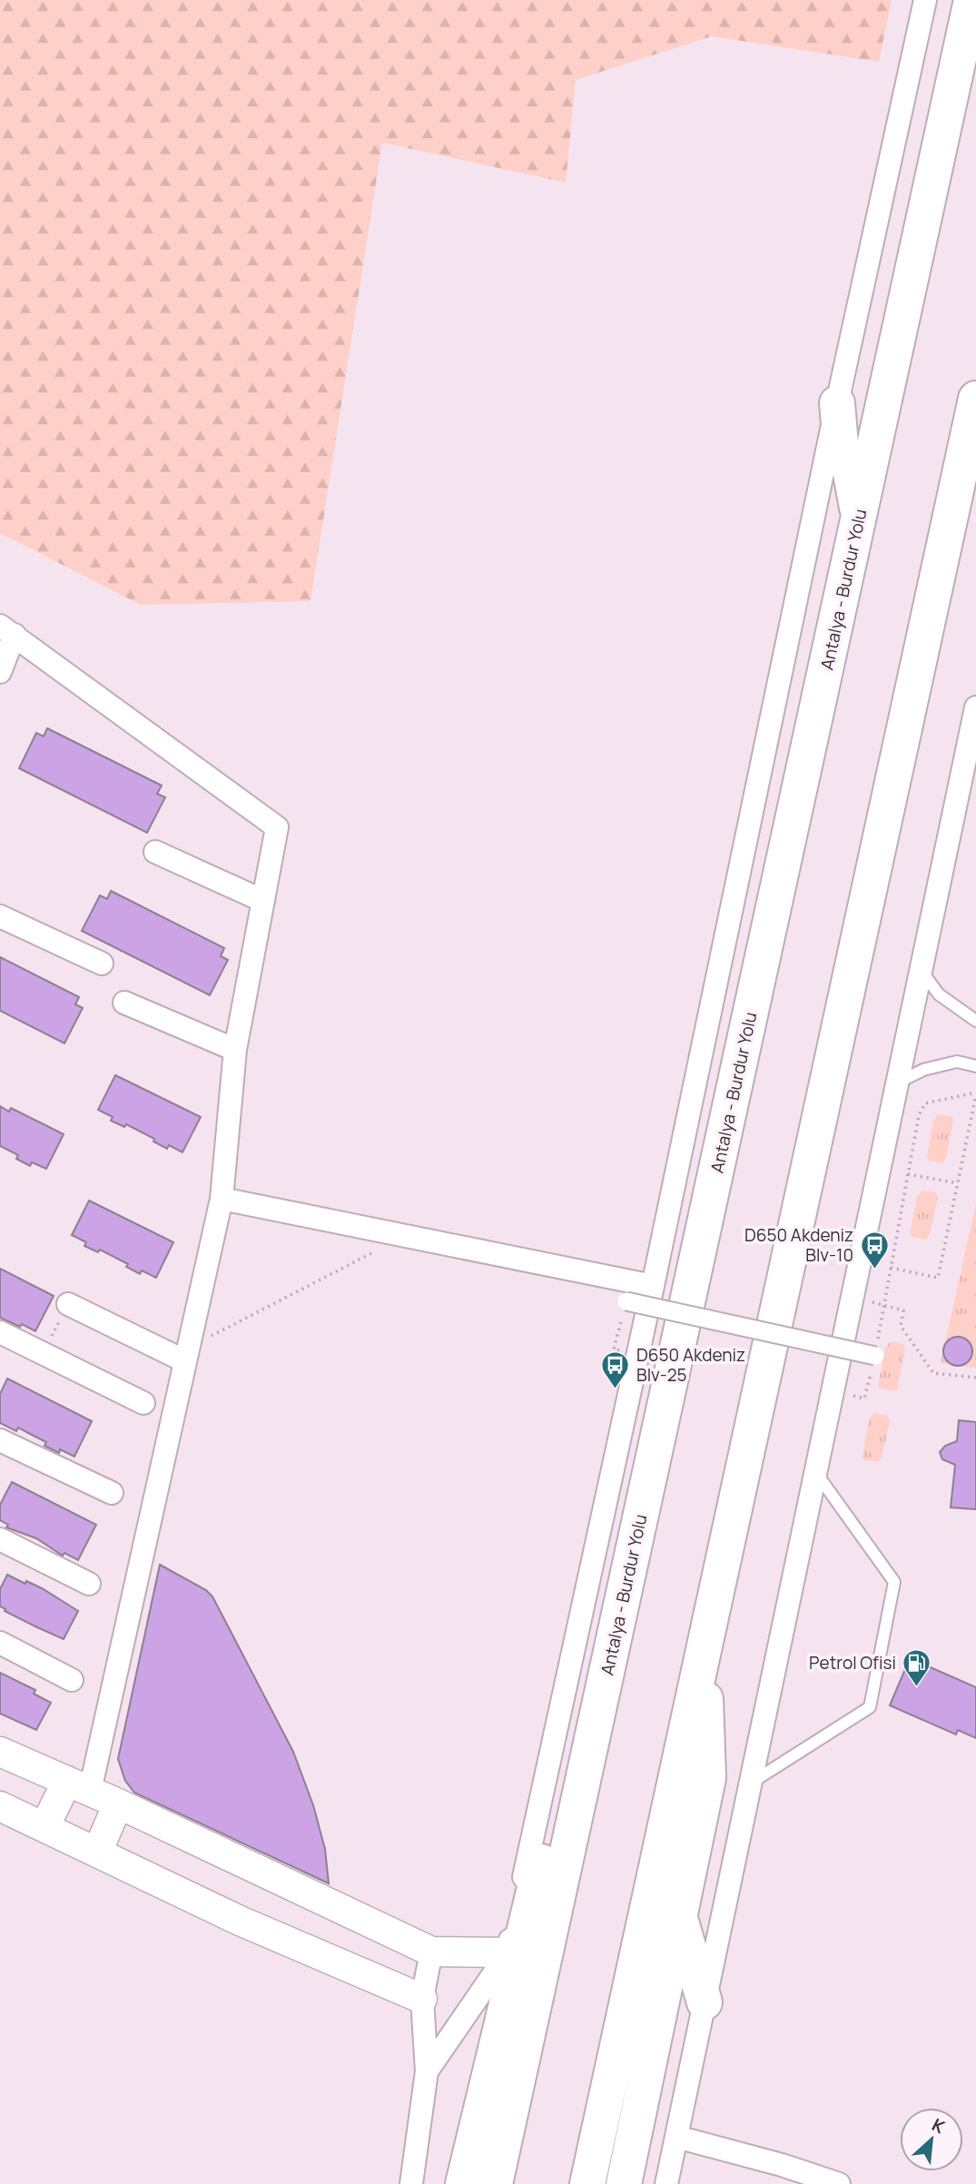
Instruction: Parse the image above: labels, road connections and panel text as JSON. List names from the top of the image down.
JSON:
{
  "streets": {
    "highway": ["Antalya - Burdur Yolu"]
  },
  "places": {
    "bus stop": ["D650 Akdeniz Blv-10", "D650 Akdeniz Blv-25"],
    "fuel station": ["Petrol Ofisi"]
  },
  "north": "top right"
}
